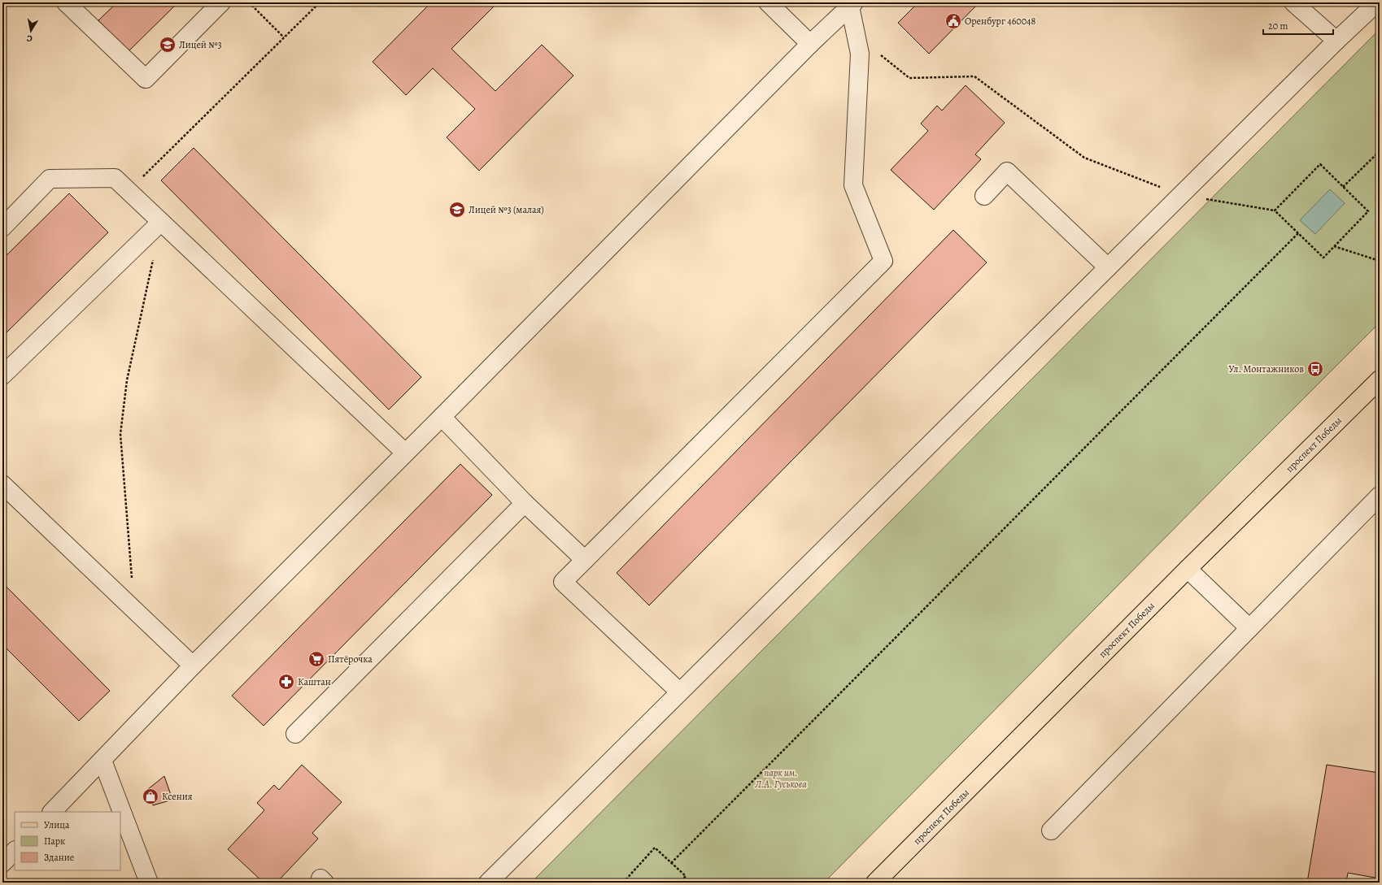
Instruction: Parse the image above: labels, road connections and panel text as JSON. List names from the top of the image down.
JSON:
{
  "streets": {
    "main road": ["проспект Победы"]
  },
  "parks": ["парк им. Л.А. Гуськова"],
  "places": {
    "public building": ["Оренбург 460048"],
    "school or university": ["Лицей №3", "Лицей №3 (малая)"],
    "bus stop": ["Ул. Монтажников"],
    "supermarket": ["Пятёрочка"],
    "pharmacy": ["Каштан"],
    "shop": ["Ксения"]
  },
  "legend": ["Улица", "Парк", "Здание"],
  "scale_bar": "20 m",
  "north": "bottom"
}
